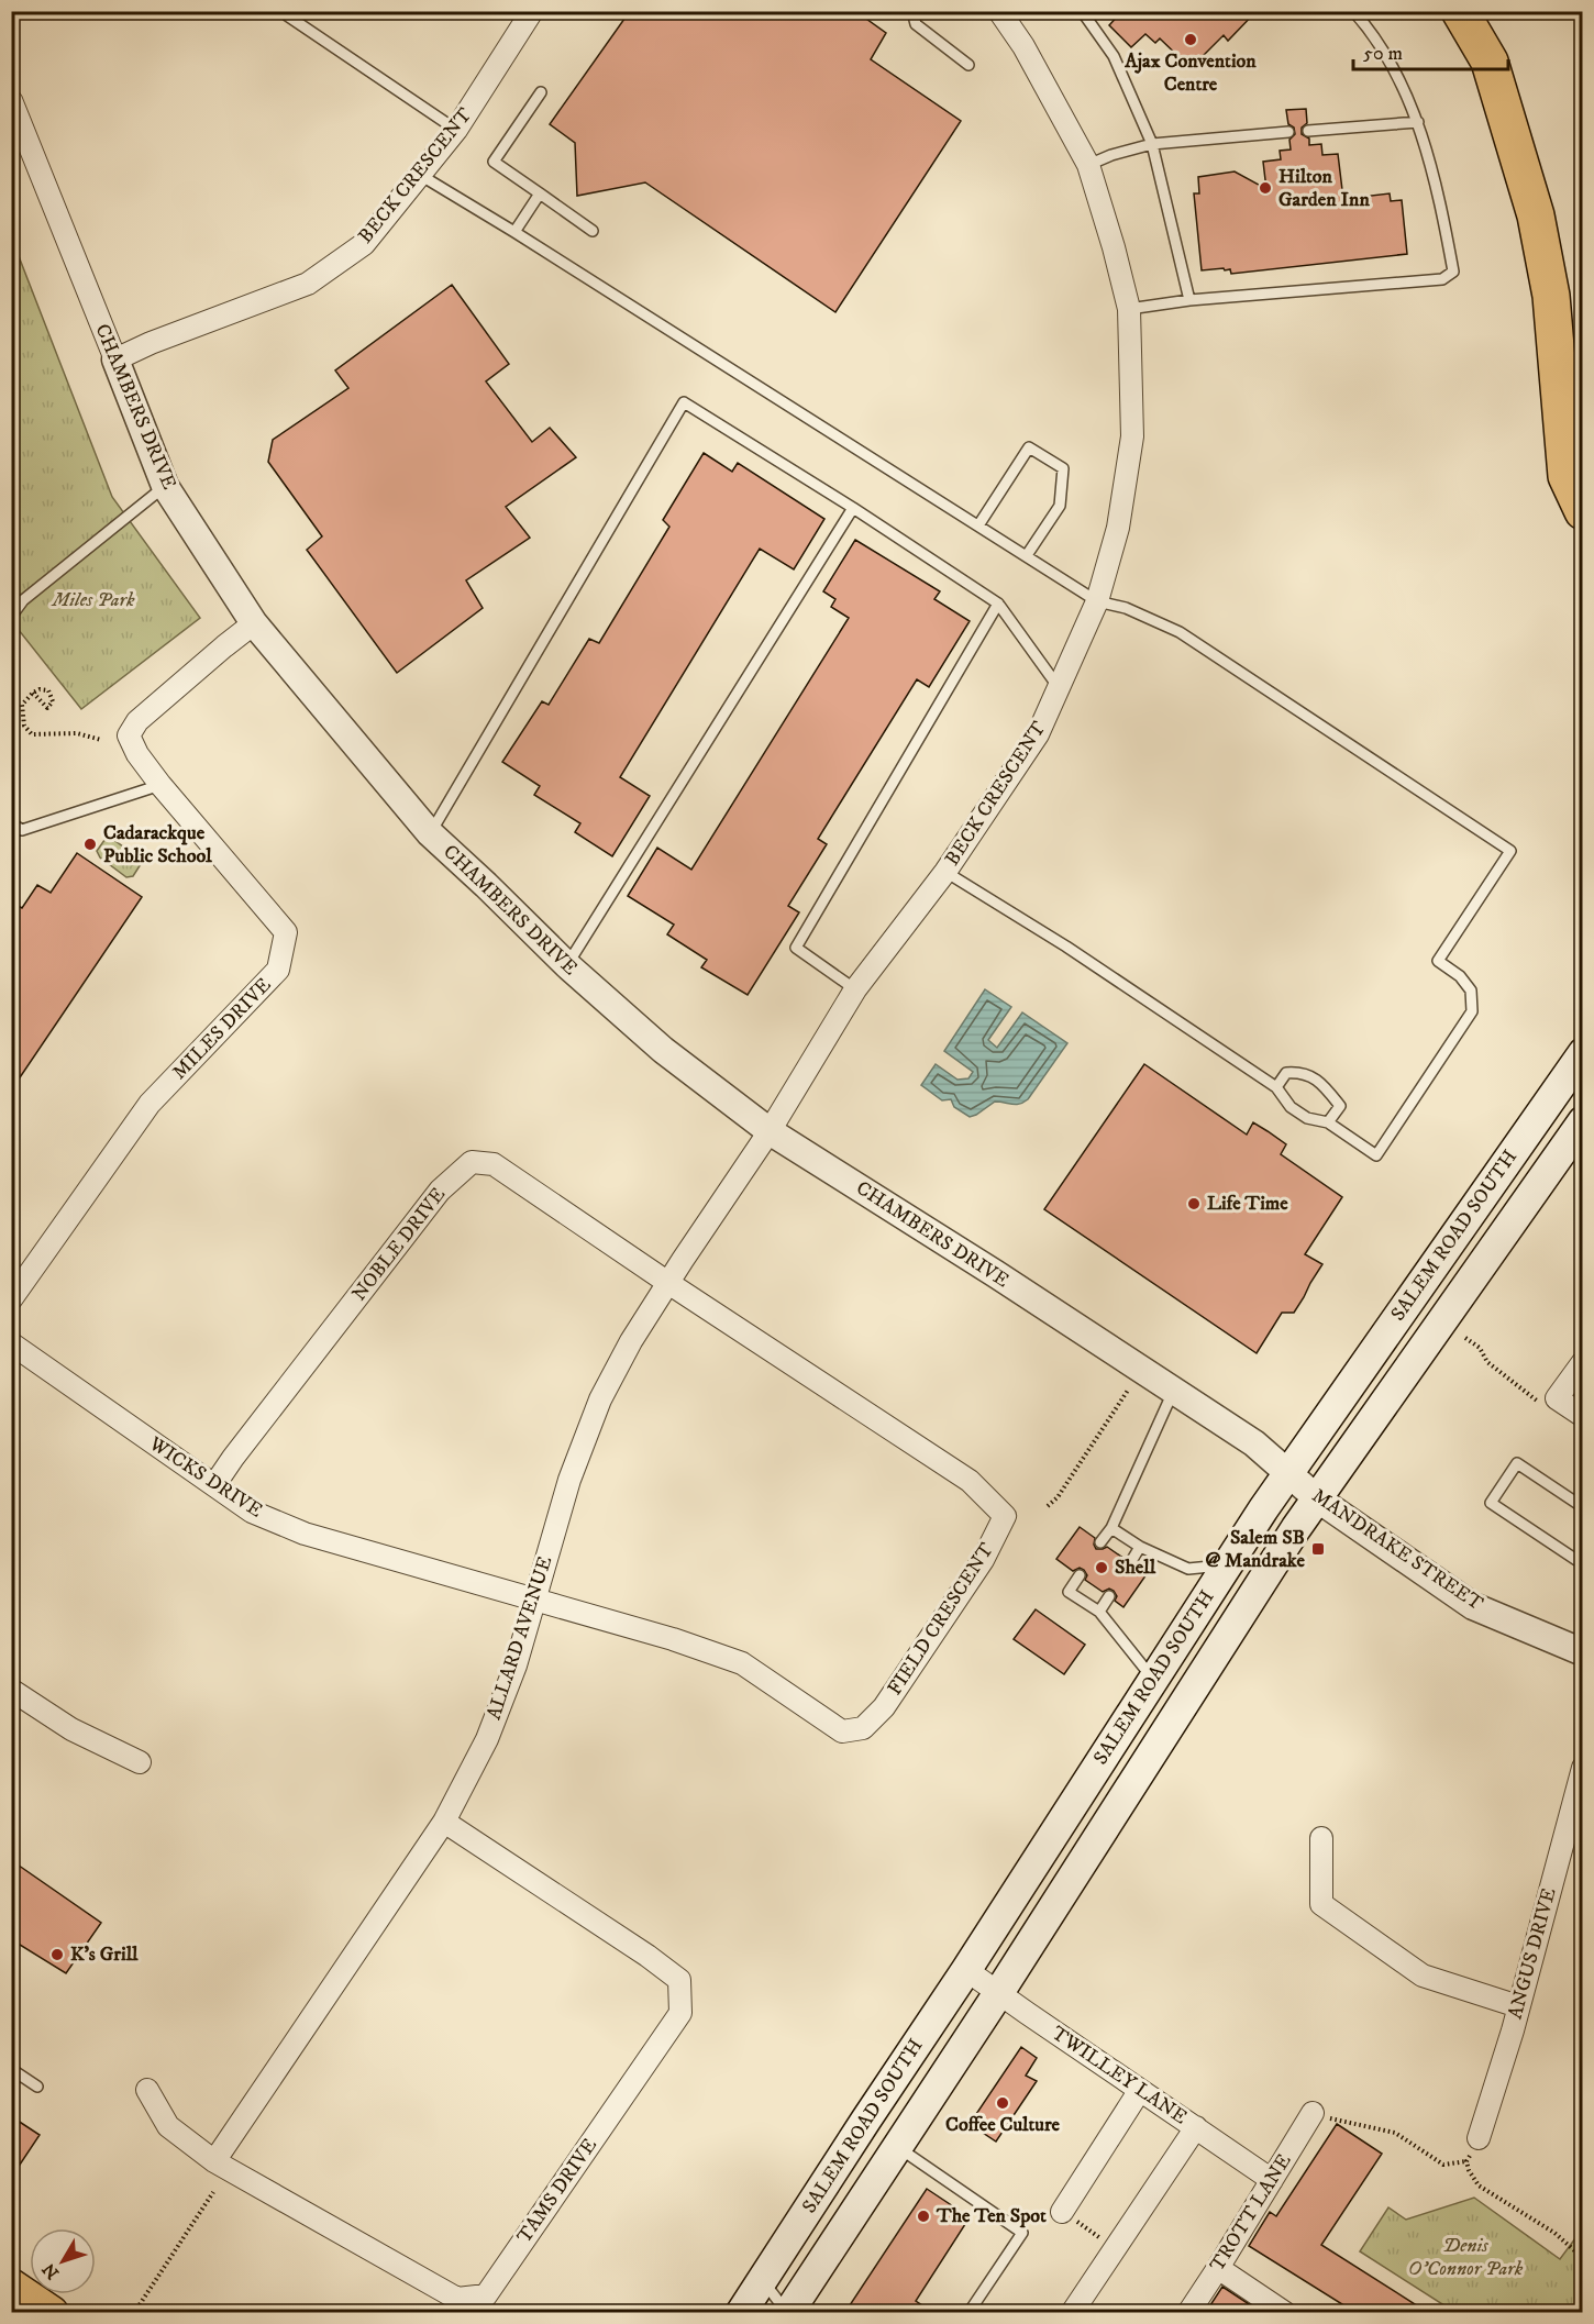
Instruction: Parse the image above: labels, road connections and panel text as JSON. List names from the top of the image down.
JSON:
{
  "streets": {
    "main road": ["SALEM ROAD SOUTH"],
    "street": [
      "BECK CRESCENT",
      "CHAMBERS DRIVE",
      "MILES DRIVE",
      "NOBLE DRIVE",
      "WICKS DRIVE",
      "MANDRAKE STREET",
      "FIELD CRESCENT",
      "ALLARD AVENUE",
      "ANGUS DRIVE",
      "TWILLEY LANE",
      "TAMS DRIVE",
      "TROTT LANE"
    ]
  },
  "crossings": [
    ["BECK CRESCENT", "CHAMBERS DRIVE"],
    ["BECK CRESCENT", "ALLARD AVENUE"],
    ["CHAMBERS DRIVE", "MILES DRIVE"],
    ["CHAMBERS DRIVE", "SALEM ROAD SOUTH"],
    ["CHAMBERS DRIVE", "MANDRAKE STREET"],
    ["CHAMBERS DRIVE", "ALLARD AVENUE"],
    ["SALEM ROAD SOUTH", "MANDRAKE STREET"],
    ["SALEM ROAD SOUTH", "TWILLEY LANE"],
    ["NOBLE DRIVE", "WICKS DRIVE"],
    ["NOBLE DRIVE", "FIELD CRESCENT"],
    ["NOBLE DRIVE", "ALLARD AVENUE"],
    ["WICKS DRIVE", "FIELD CRESCENT"],
    ["WICKS DRIVE", "ALLARD AVENUE"],
    ["FIELD CRESCENT", "ALLARD AVENUE"],
    ["ALLARD AVENUE", "TAMS DRIVE"],
    ["TWILLEY LANE", "TROTT LANE"]
  ],
  "parks": ["Miles Park", "Denis O'Connor Park"],
  "places": {
    "other": [
      "Ajax Convention Centre",
      "Hilton Garden Inn",
      "Cadarackque Public School",
      "Life Time",
      "Shell",
      "K's Grill",
      "Coffee Culture",
      "The Ten Spot"
    ],
    "transit": ["Salem SB @ Mandrake"]
  },
  "scale_bar": "50 m",
  "north": "bottom left"
}
